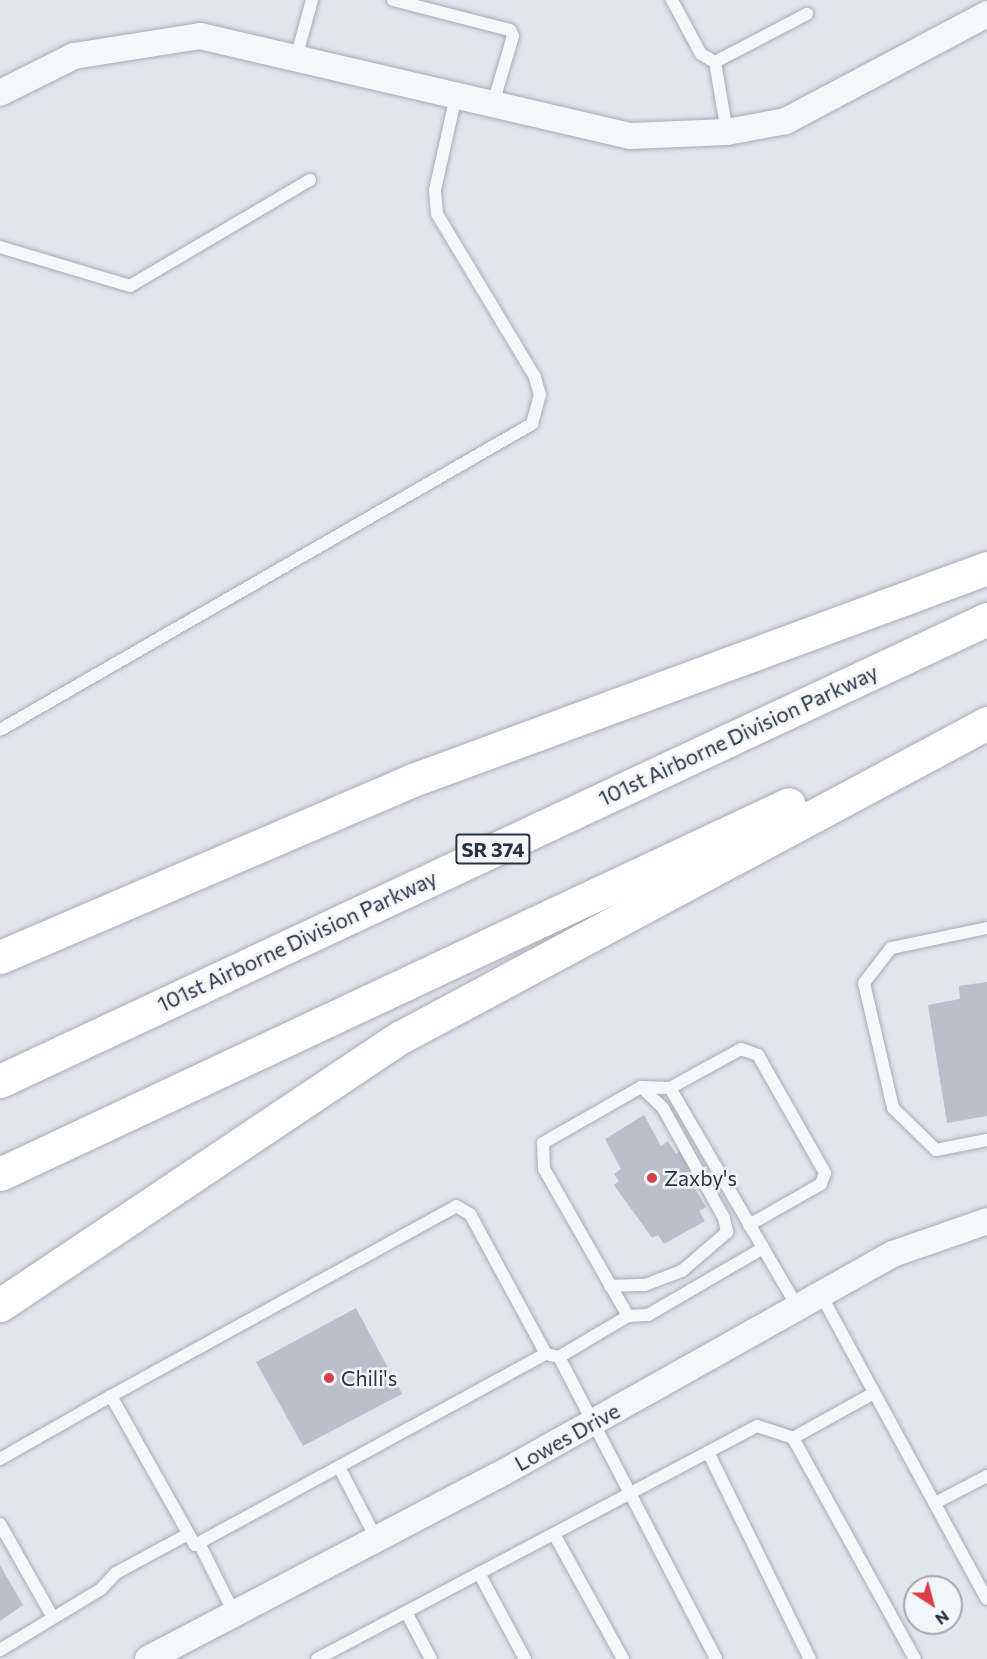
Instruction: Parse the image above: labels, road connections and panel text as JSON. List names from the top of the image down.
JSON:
{
  "streets": {
    "highway": ["101st Airborne Division Parkway", "SR 374"],
    "street": ["Lowes Drive"]
  },
  "places": ["Zaxby's", "Chili's"],
  "north": "bottom right"
}
